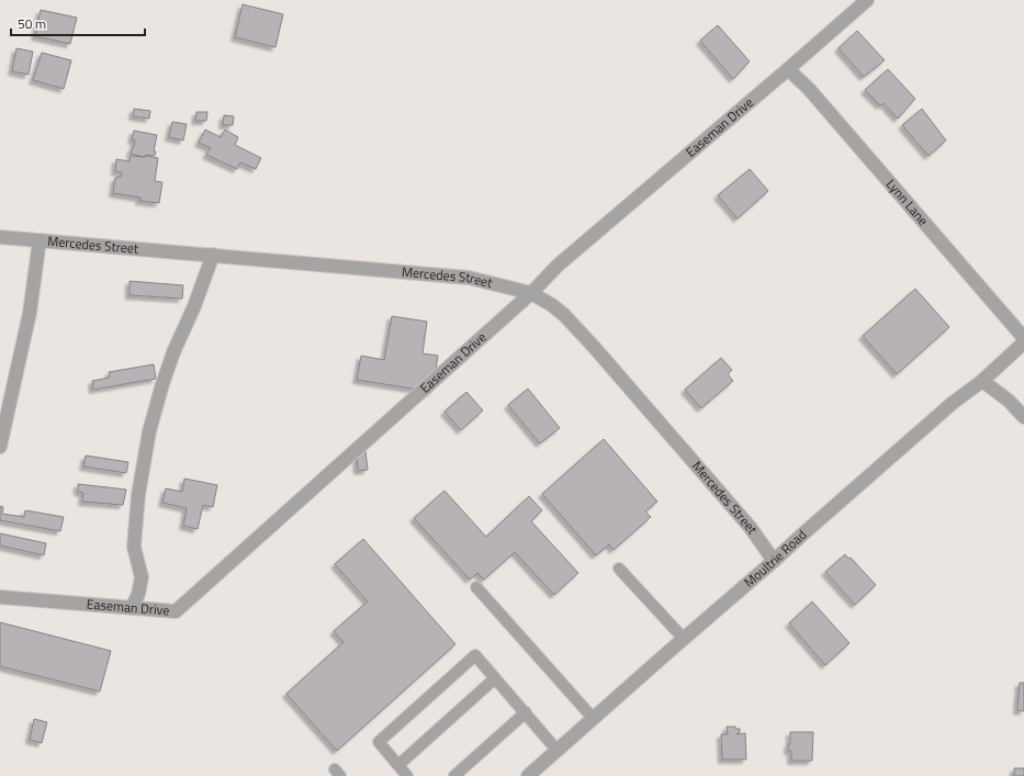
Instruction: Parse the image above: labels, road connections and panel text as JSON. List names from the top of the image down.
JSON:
{
  "streets": {
    "street": [
      "Easeman Drive",
      "Lynn Lane",
      "Mercedes Street",
      "Moultrie Road"
    ]
  },
  "crossings": [
    ["Easeman Drive", "Lynn Lane"],
    ["Easeman Drive", "Mercedes Street"],
    ["Mercedes Street", "Moultrie Road"]
  ],
  "scale_bar": "50 m"
}
